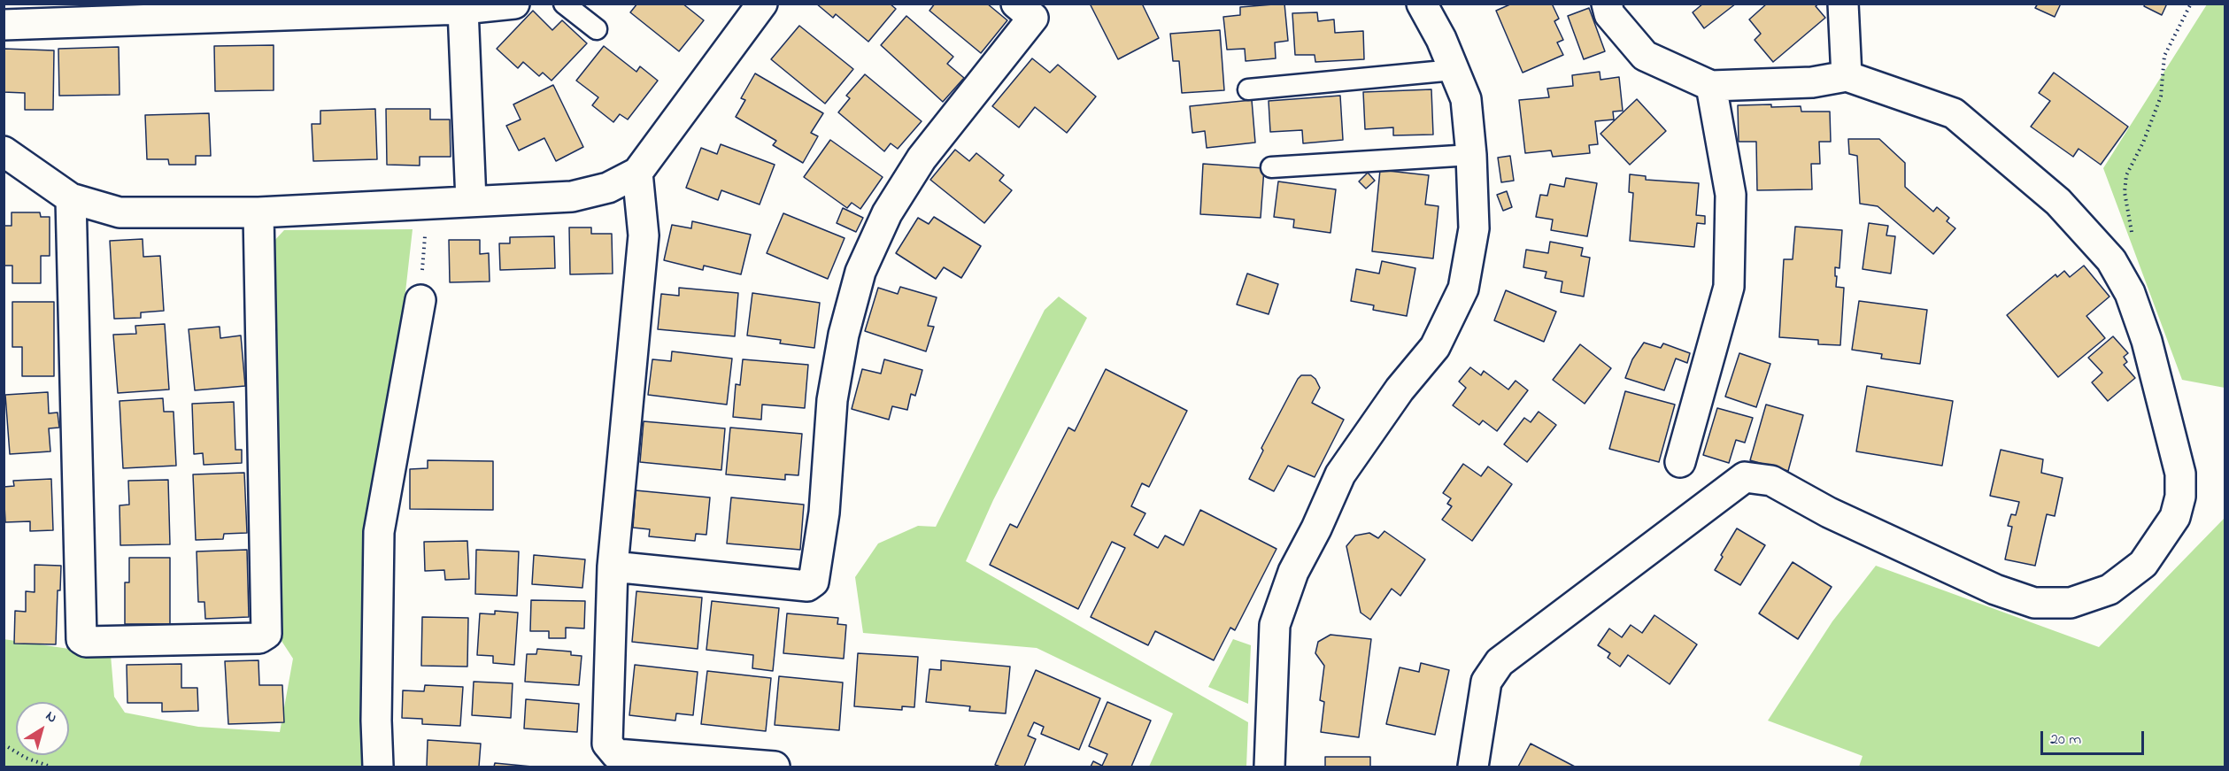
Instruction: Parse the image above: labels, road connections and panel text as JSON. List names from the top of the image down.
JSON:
{
  "scale_bar": "20 m",
  "north": "top right"
}
